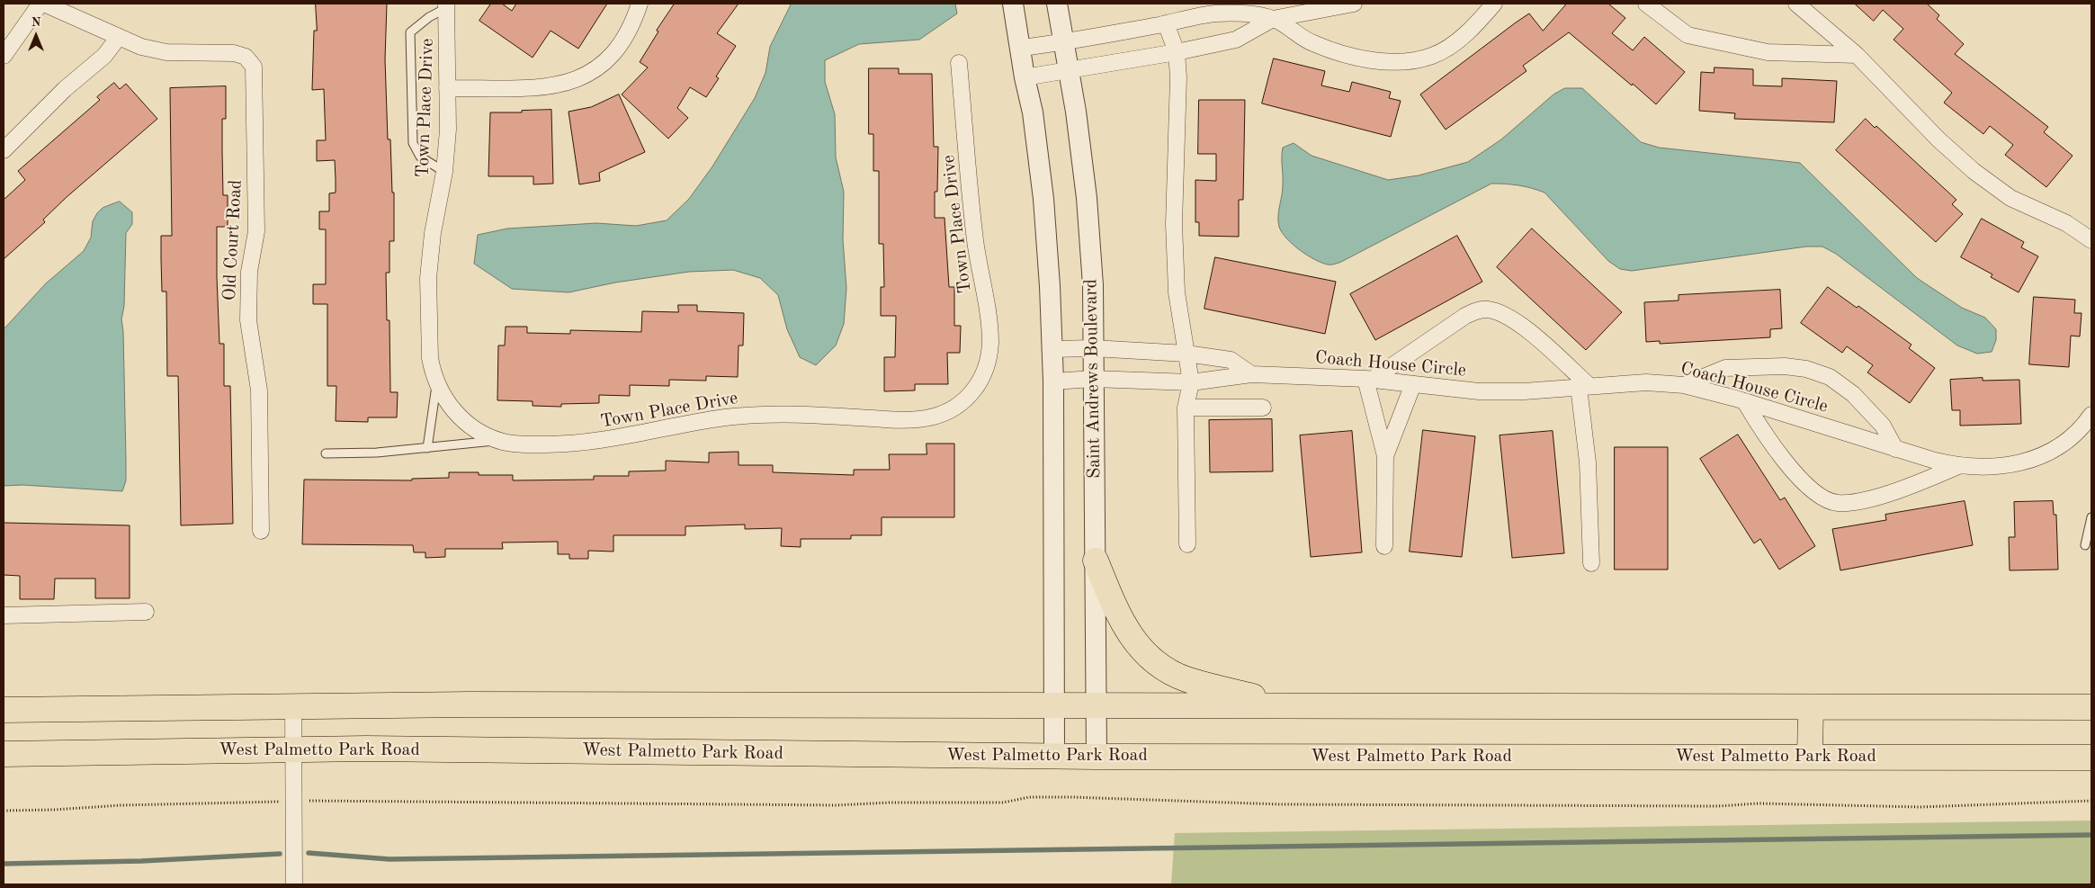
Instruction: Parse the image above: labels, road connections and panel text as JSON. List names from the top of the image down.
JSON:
{
  "streets": {
    "main road": ["West Palmetto Park Road"],
    "street": [
      "Town Place Drive",
      "Old Court Road",
      "Coach House Circle",
      "Saint Andrews Boulevard"
    ]
  },
  "crossings": [
    ["Coach House Circle", "Saint Andrews Boulevard"],
    ["Saint Andrews Boulevard", "West Palmetto Park Road"]
  ],
  "north": "top"
}
